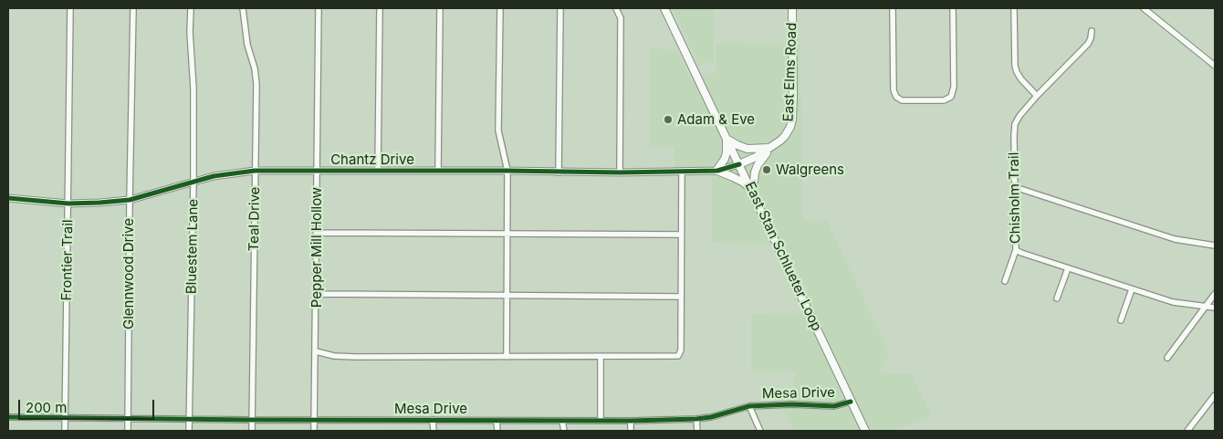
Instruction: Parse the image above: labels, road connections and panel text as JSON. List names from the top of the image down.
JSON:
{
  "streets": {
    "main road": ["East Elms Road", "East Stan Schlueter Loop"],
    "street": [
      "Chantz Drive",
      "Chisholm Trail",
      "Teal Drive",
      "Bluestem Lane",
      "Pepper Mill Hollow",
      "Frontier Trail",
      "Glennwood Drive",
      "Mesa Drive"
    ]
  },
  "crossings": [
    ["East Elms Road", "Chantz Drive"],
    ["East Elms Road", "East Stan Schlueter Loop"],
    ["Chantz Drive", "Teal Drive"],
    ["Chantz Drive", "Bluestem Lane"],
    ["Chantz Drive", "Pepper Mill Hollow"],
    ["Chantz Drive", "East Stan Schlueter Loop"],
    ["Chantz Drive", "Frontier Trail"],
    ["Chantz Drive", "Glennwood Drive"],
    ["Teal Drive", "Mesa Drive"],
    ["Bluestem Lane", "Mesa Drive"],
    ["Pepper Mill Hollow", "Mesa Drive"],
    ["East Stan Schlueter Loop", "Mesa Drive"],
    ["Frontier Trail", "Mesa Drive"],
    ["Glennwood Drive", "Mesa Drive"]
  ],
  "places": ["Adam & Eve", "Walgreens"],
  "scale_bar": "200 m"
}
